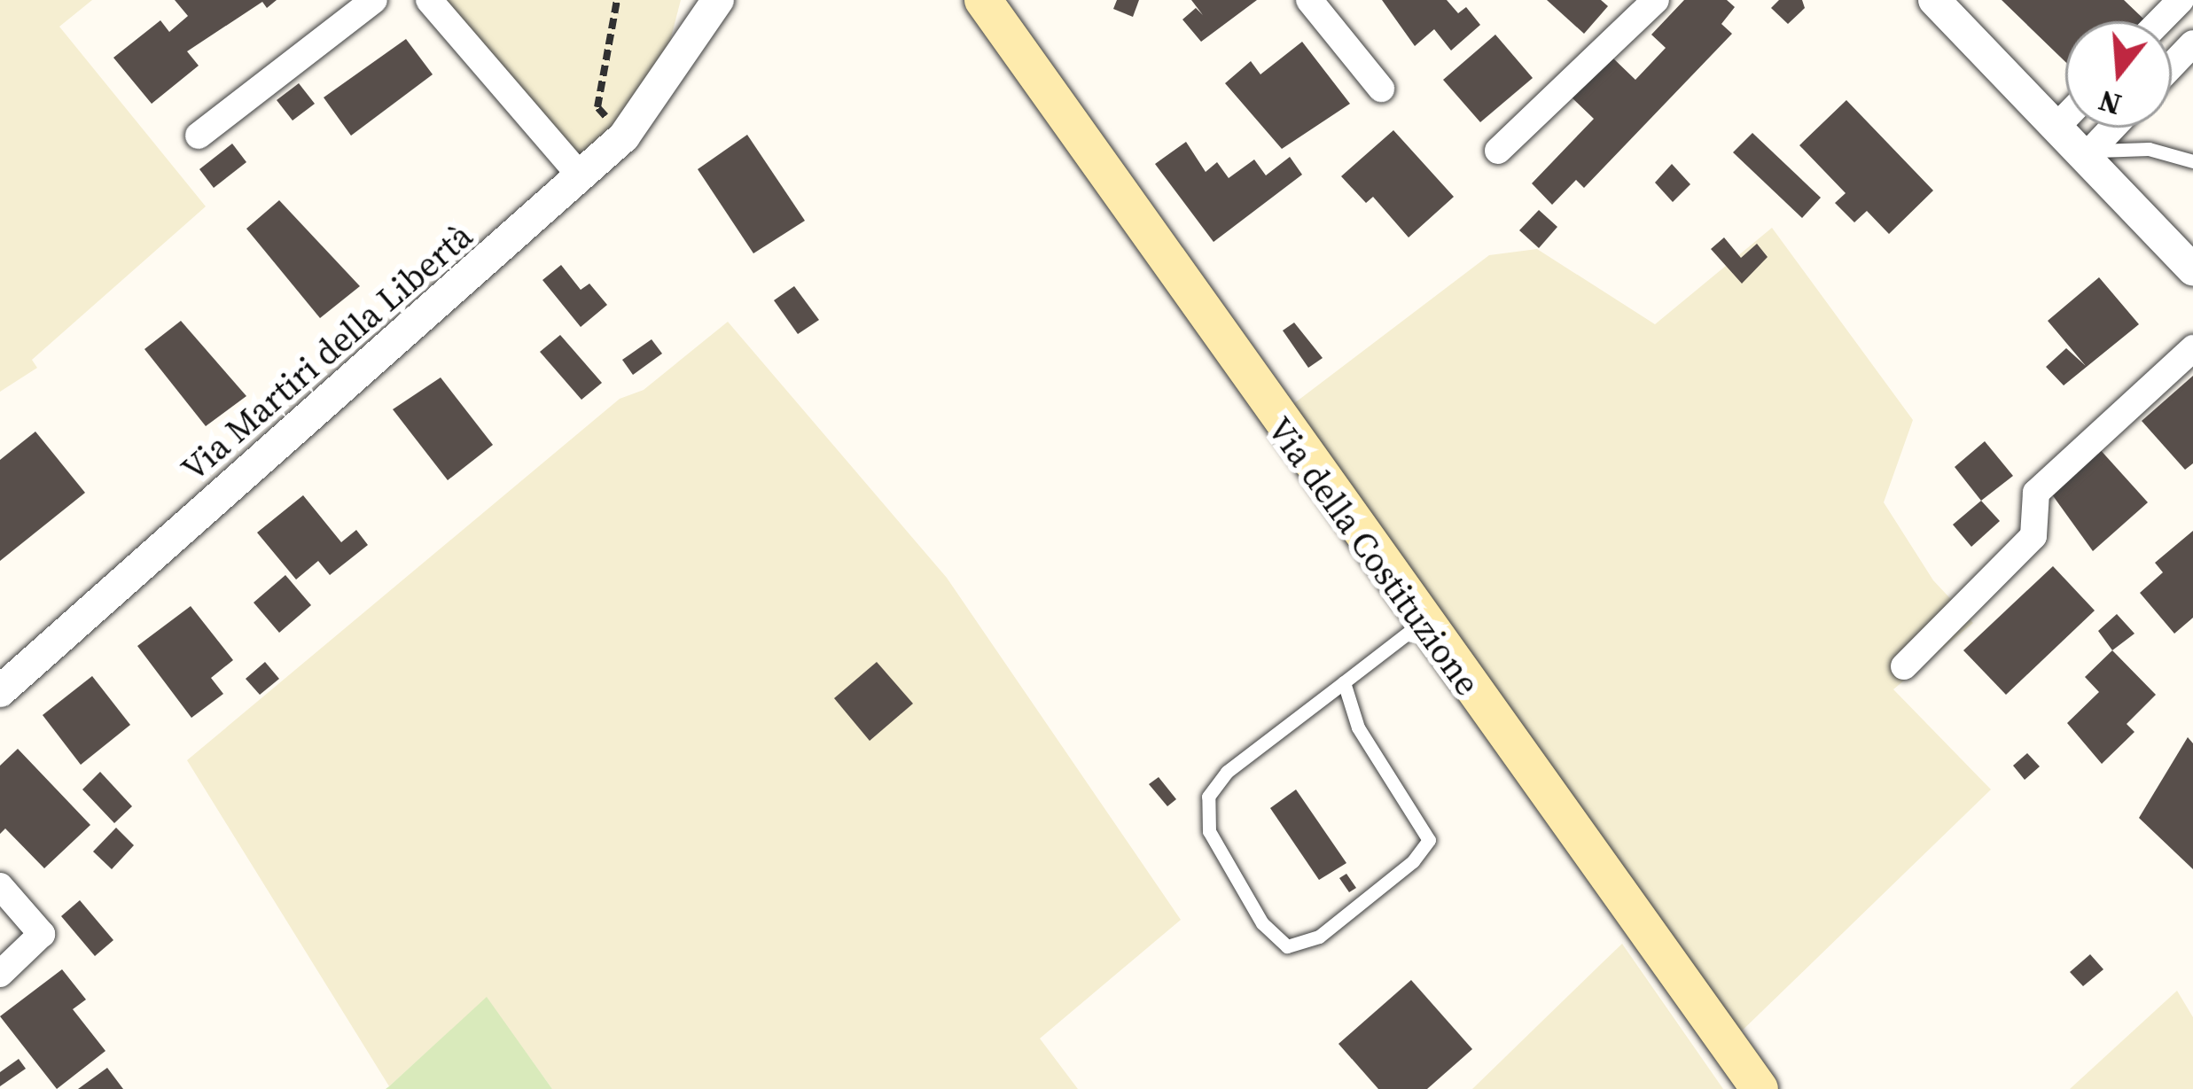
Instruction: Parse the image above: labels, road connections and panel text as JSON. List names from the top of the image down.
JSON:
{
  "streets": {
    "main road": ["Via della Costituzione"],
    "street": ["Via Martiri della Libertà"]
  },
  "north": "bottom"
}
